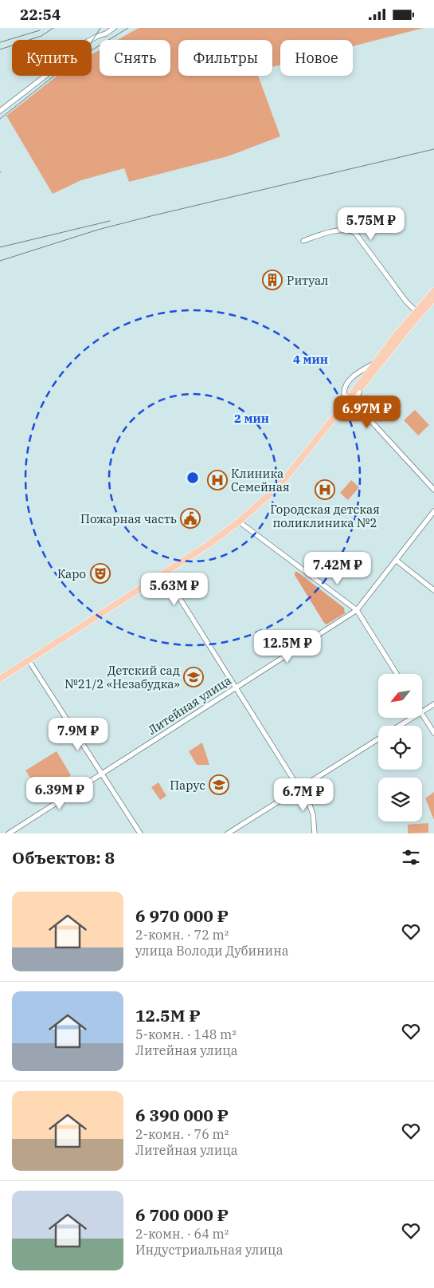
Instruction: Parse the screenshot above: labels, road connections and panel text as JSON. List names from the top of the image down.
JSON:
{
  "streets": {
    "street": ["Литейная улица"]
  },
  "places": {
    "building": ["Ритуал"],
    "hospital": ["Клиника Семейная", "Городская детская поликлиника №2"],
    "public building": ["Пожарная часть"],
    "theatre": ["Каро"],
    "school or university": ["Детский сад №21/2 «Незабудка»", "Парус"]
  },
  "north": "bottom left",
  "page": {
    "status": "22:54",
    "chip": [
      "Купить",
      "Снять",
      "Фильтры",
      "Новое"
    ],
    "price": [
      "5.75M ₽",
      "6.97M ₽",
      "7.42M ₽",
      "5.63M ₽",
      "12.5M ₽",
      "7.9M ₽",
      "6.39M ₽",
      "6.7M ₽"
    ],
    "heading": "Объектов: 8",
    "list": [
      {
        "name": "6 970 000 ₽",
        "note": "2-комн. · 72 m² · улица Володи Дубинина"
      },
      {
        "name": "12.5M ₽",
        "note": "5-комн. · 148 m² · Литейная улица"
      },
      {
        "name": "6 390 000 ₽",
        "note": "2-комн. · 76 m² · Литейная улица"
      },
      {
        "name": "6 700 000 ₽",
        "note": "2-комн. · 64 m² · Индустриальная улица"
      }
    ]
  },
  "rings": ["4 мин", "2 мин"]
}
